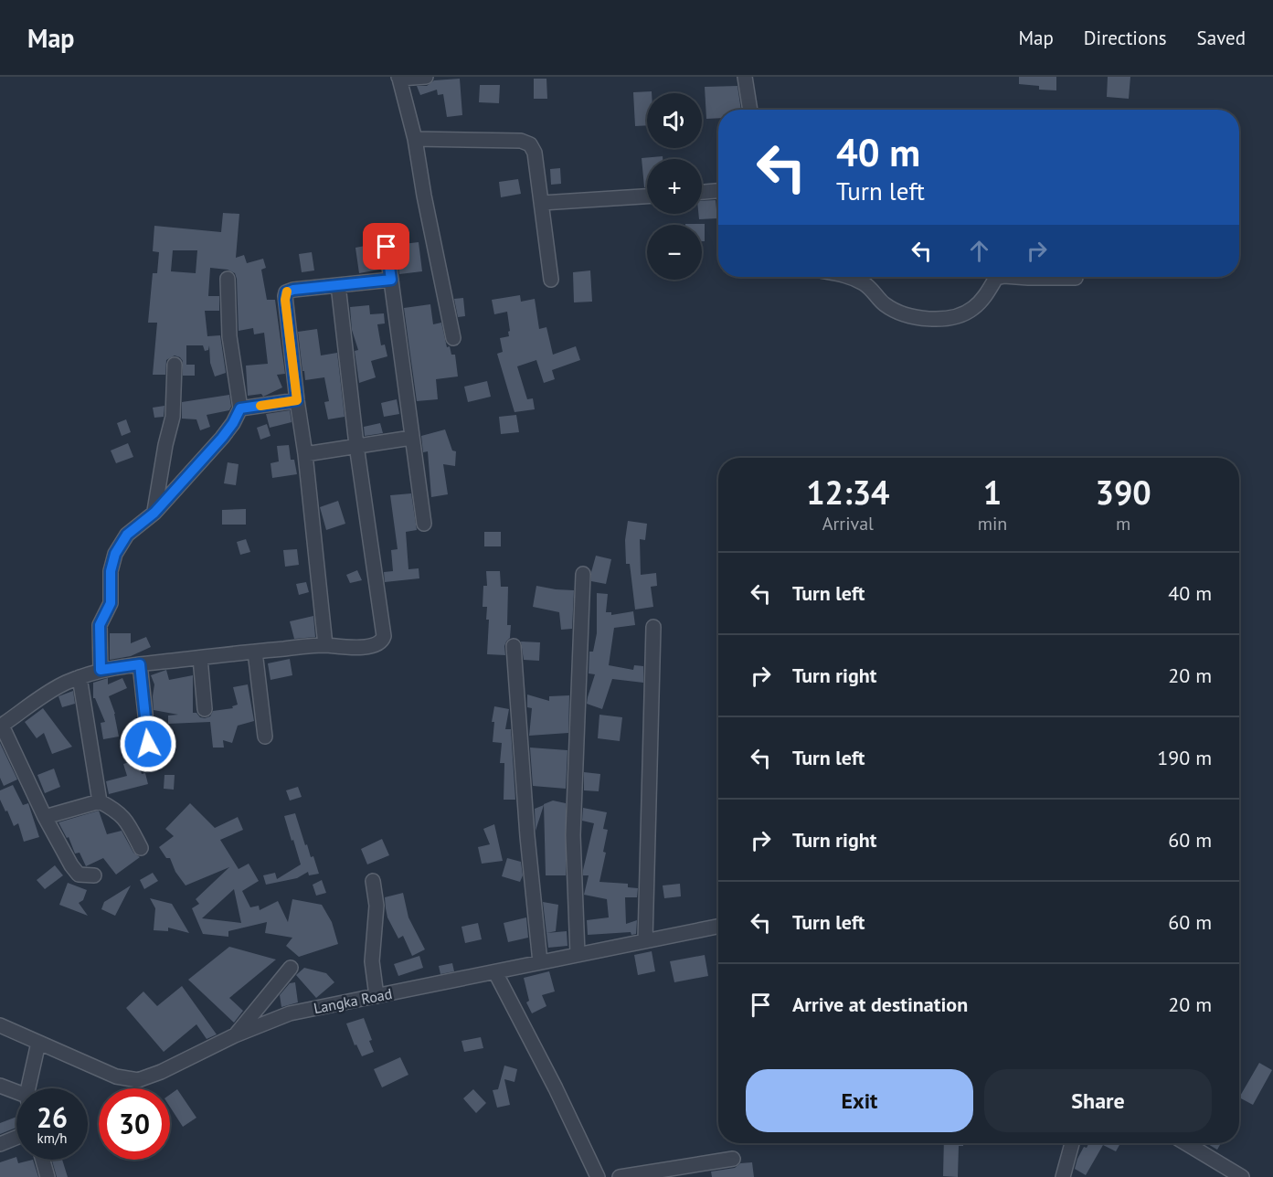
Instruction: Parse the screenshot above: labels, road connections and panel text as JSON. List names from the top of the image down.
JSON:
{
  "streets": {
    "street": ["Langka Road"]
  },
  "page": {
    "header": "Map",
    "nav": ["Map", "Directions", "Saved"],
    "map_buttons": ["+", "−"],
    "turn": ["40 m", "Turn left"],
    "eta": [
      "12:34",
      "Arrival",
      "1",
      "min",
      "390",
      "m"
    ],
    "list": [
      {
        "name": "Turn left",
        "value": "40 m"
      },
      {
        "name": "Turn right",
        "value": "20 m"
      },
      {
        "name": "Turn left",
        "value": "190 m"
      },
      {
        "name": "Turn right",
        "value": "60 m"
      },
      {
        "name": "Turn left",
        "value": "60 m"
      },
      {
        "name": "Arrive at destination",
        "value": "20 m"
      }
    ],
    "buttons": ["Exit", "Share"],
    "speed": "26 km/h",
    "limit": "30"
  }
}
